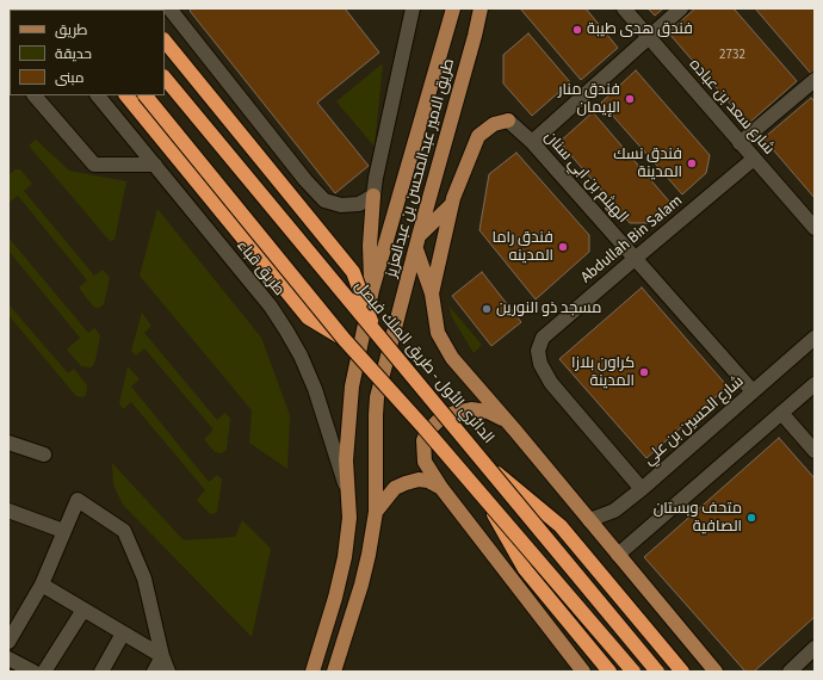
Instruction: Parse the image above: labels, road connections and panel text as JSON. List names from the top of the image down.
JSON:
{
  "streets": {
    "highway": ["الدائري الأول - طريق الملك فيصل"],
    "main road": ["طريق الامير عبدالمحسن بن عبدالعزيز"],
    "street": [
      "شارع سعد بن عباده",
      "الهيثم بن ابي سنان",
      "Abdullah Bin Salam",
      "طريق قباء",
      "شارع الحسين بن علي"
    ]
  },
  "crossings": [
    ["شارع سعد بن عباده", "Abdullah Bin Salam"],
    ["طريق الامير عبدالمحسن بن عبدالعزيز", "طريق قباء"],
    ["الهيثم بن ابي سنان", "Abdullah Bin Salam"],
    ["الهيثم بن ابي سنان", "شارع الحسين بن علي"],
    ["Abdullah Bin Salam", "شارع الحسين بن علي"]
  ],
  "places": [
    "فندق هدى طيبة",
    "فندق منار الإيمان",
    "فندق نسك المدينة",
    "فندق راما المدينه",
    "مسجد ذو النورين",
    "كراون بلازا المدينة",
    "متحف وبستان الصافية"
  ],
  "house_numbers": ["2732"],
  "legend": ["طريق", "حديقة", "مبنى"]
}
